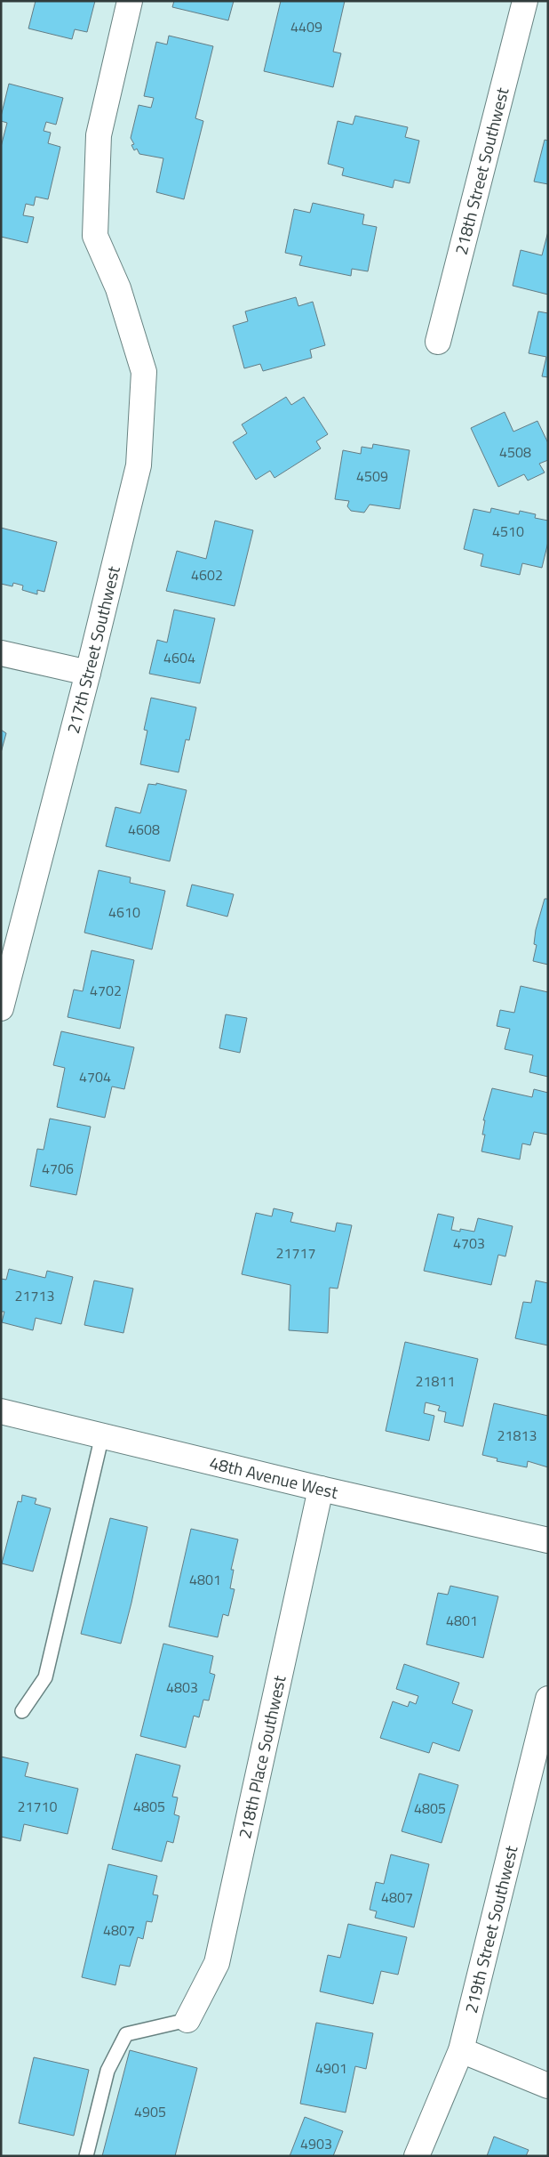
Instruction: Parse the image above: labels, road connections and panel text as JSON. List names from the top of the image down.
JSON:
{
  "streets": {
    "street": [
      "218th Street Southwest",
      "217th Street Southwest",
      "48th Avenue West",
      "218th Place Southwest",
      "219th Street Southwest"
    ]
  },
  "crossings": [
    ["48th Avenue West", "218th Place Southwest"]
  ],
  "house_numbers": [
    "4409",
    "4508",
    "4509",
    "4510",
    "4602",
    "4604",
    "4608",
    "4610",
    "4702",
    "4704",
    "4706",
    "4703",
    "21717",
    "21713",
    "21811",
    "21813",
    "4801",
    "4801",
    "4803",
    "21710",
    "4805",
    "4805",
    "4807",
    "4807",
    "4901",
    "4905",
    "4903"
  ]
}
